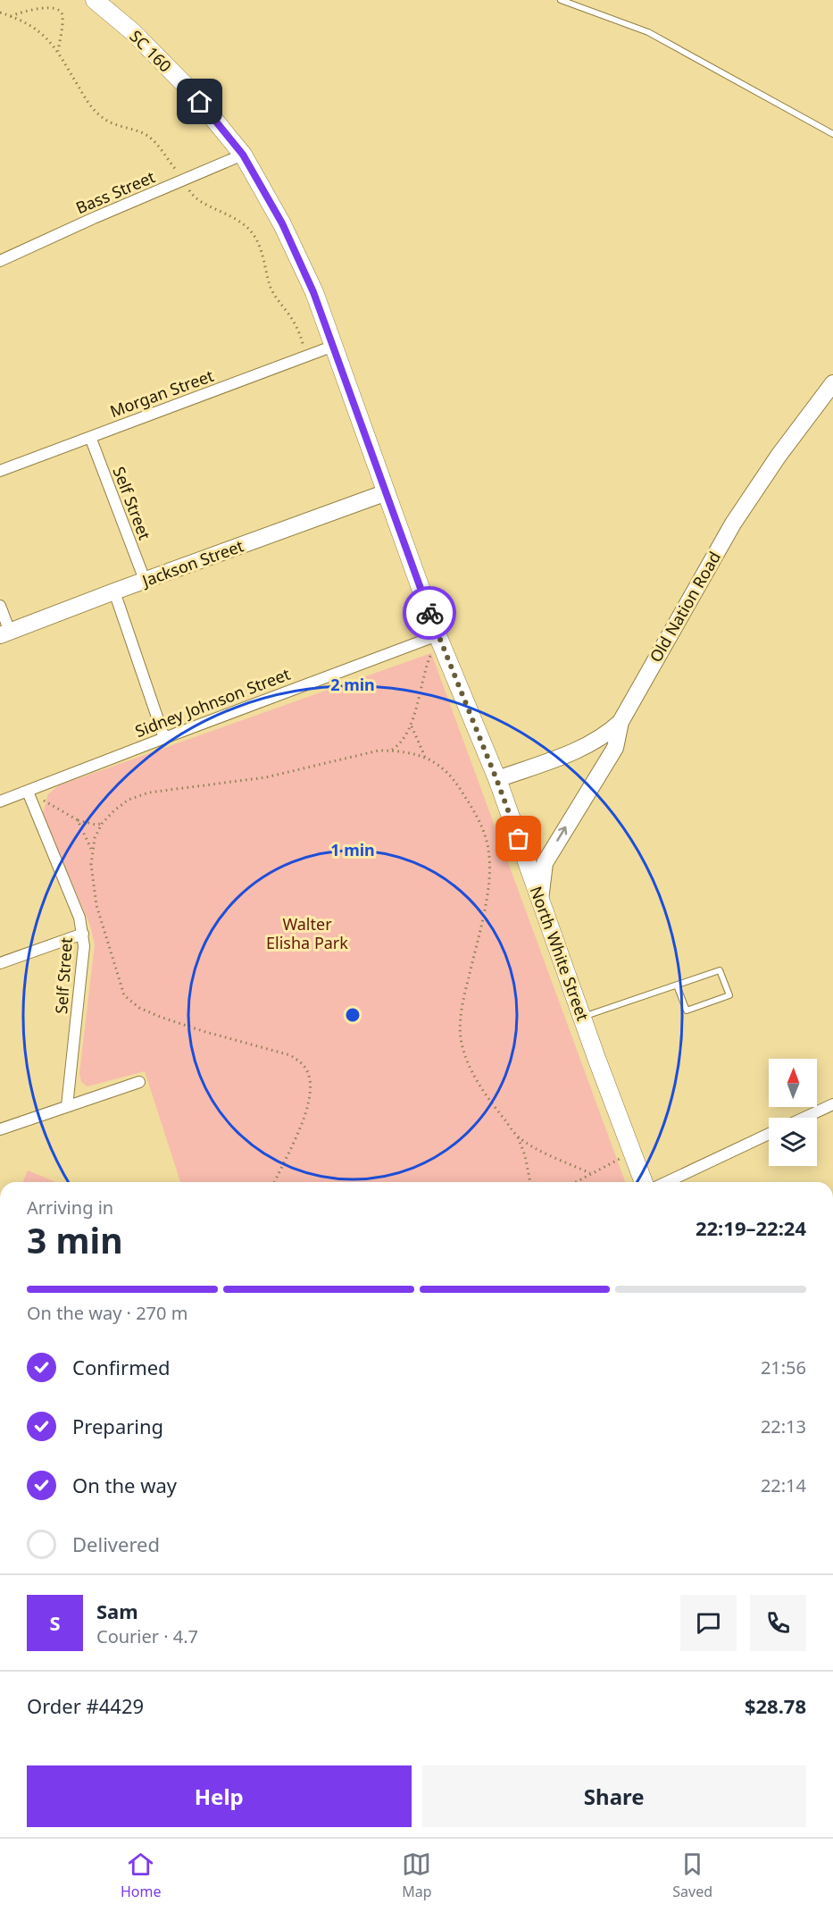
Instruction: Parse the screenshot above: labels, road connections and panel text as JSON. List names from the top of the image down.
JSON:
{
  "streets": {
    "main road": [
      "SC 160",
      "Jackson Street",
      "Old Nation Road",
      "North White Street"
    ],
    "street": [
      "Bass Street",
      "Morgan Street",
      "Self Street",
      "Sidney Johnson Street"
    ]
  },
  "crossings": [
    ["SC 160", "Bass Street"],
    ["SC 160", "North White Street"],
    ["Bass Street", "North White Street"],
    ["Morgan Street", "Self Street"],
    ["Morgan Street", "North White Street"],
    ["Self Street", "Jackson Street"],
    ["Self Street", "Sidney Johnson Street"],
    ["Jackson Street", "North White Street"],
    ["Old Nation Road", "North White Street"],
    ["Sidney Johnson Street", "North White Street"]
  ],
  "parks": ["Walter Elisha Park"],
  "north": "top",
  "page": {
    "heading": ["3 min", "Arriving in", "22:19–22:24"],
    "panel": [
      "Sam",
      "Courier · 4.7",
      "Order #4429",
      "$28.78"
    ],
    "bar": "On the way · 270 m",
    "list": [
      ["Confirmed", "21:56"],
      ["Preparing", "22:13"],
      ["On the way", "22:14"],
      "Delivered"
    ],
    "round": "S",
    "buttons": ["Help", "Share"],
    "tabs": ["Home", "Map", "Saved"]
  },
  "rings": ["2 min", "1 min"]
}
